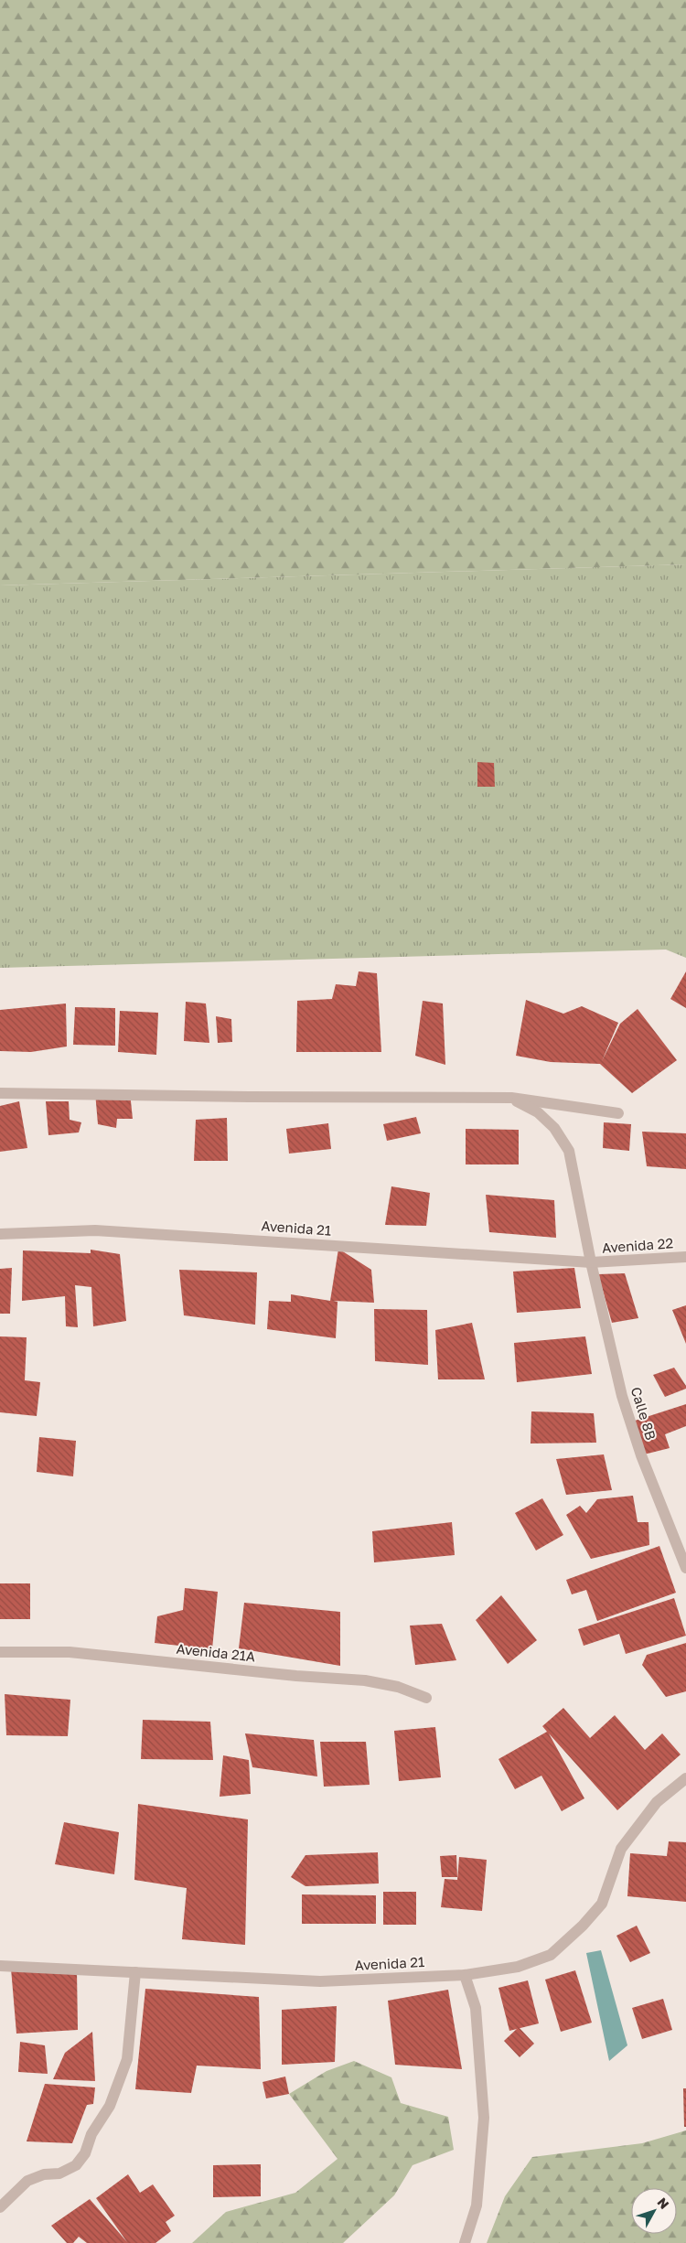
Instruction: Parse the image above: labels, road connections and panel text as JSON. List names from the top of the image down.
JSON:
{
  "streets": {
    "street": [
      "Avenida 21",
      "Avenida 22",
      "Calle 8B",
      "Avenida 21A"
    ]
  },
  "crossings": [
    ["Avenida 21", "Avenida 22"],
    ["Avenida 21", "Calle 8B"],
    ["Avenida 22", "Calle 8B"]
  ],
  "north": "top right"
}
